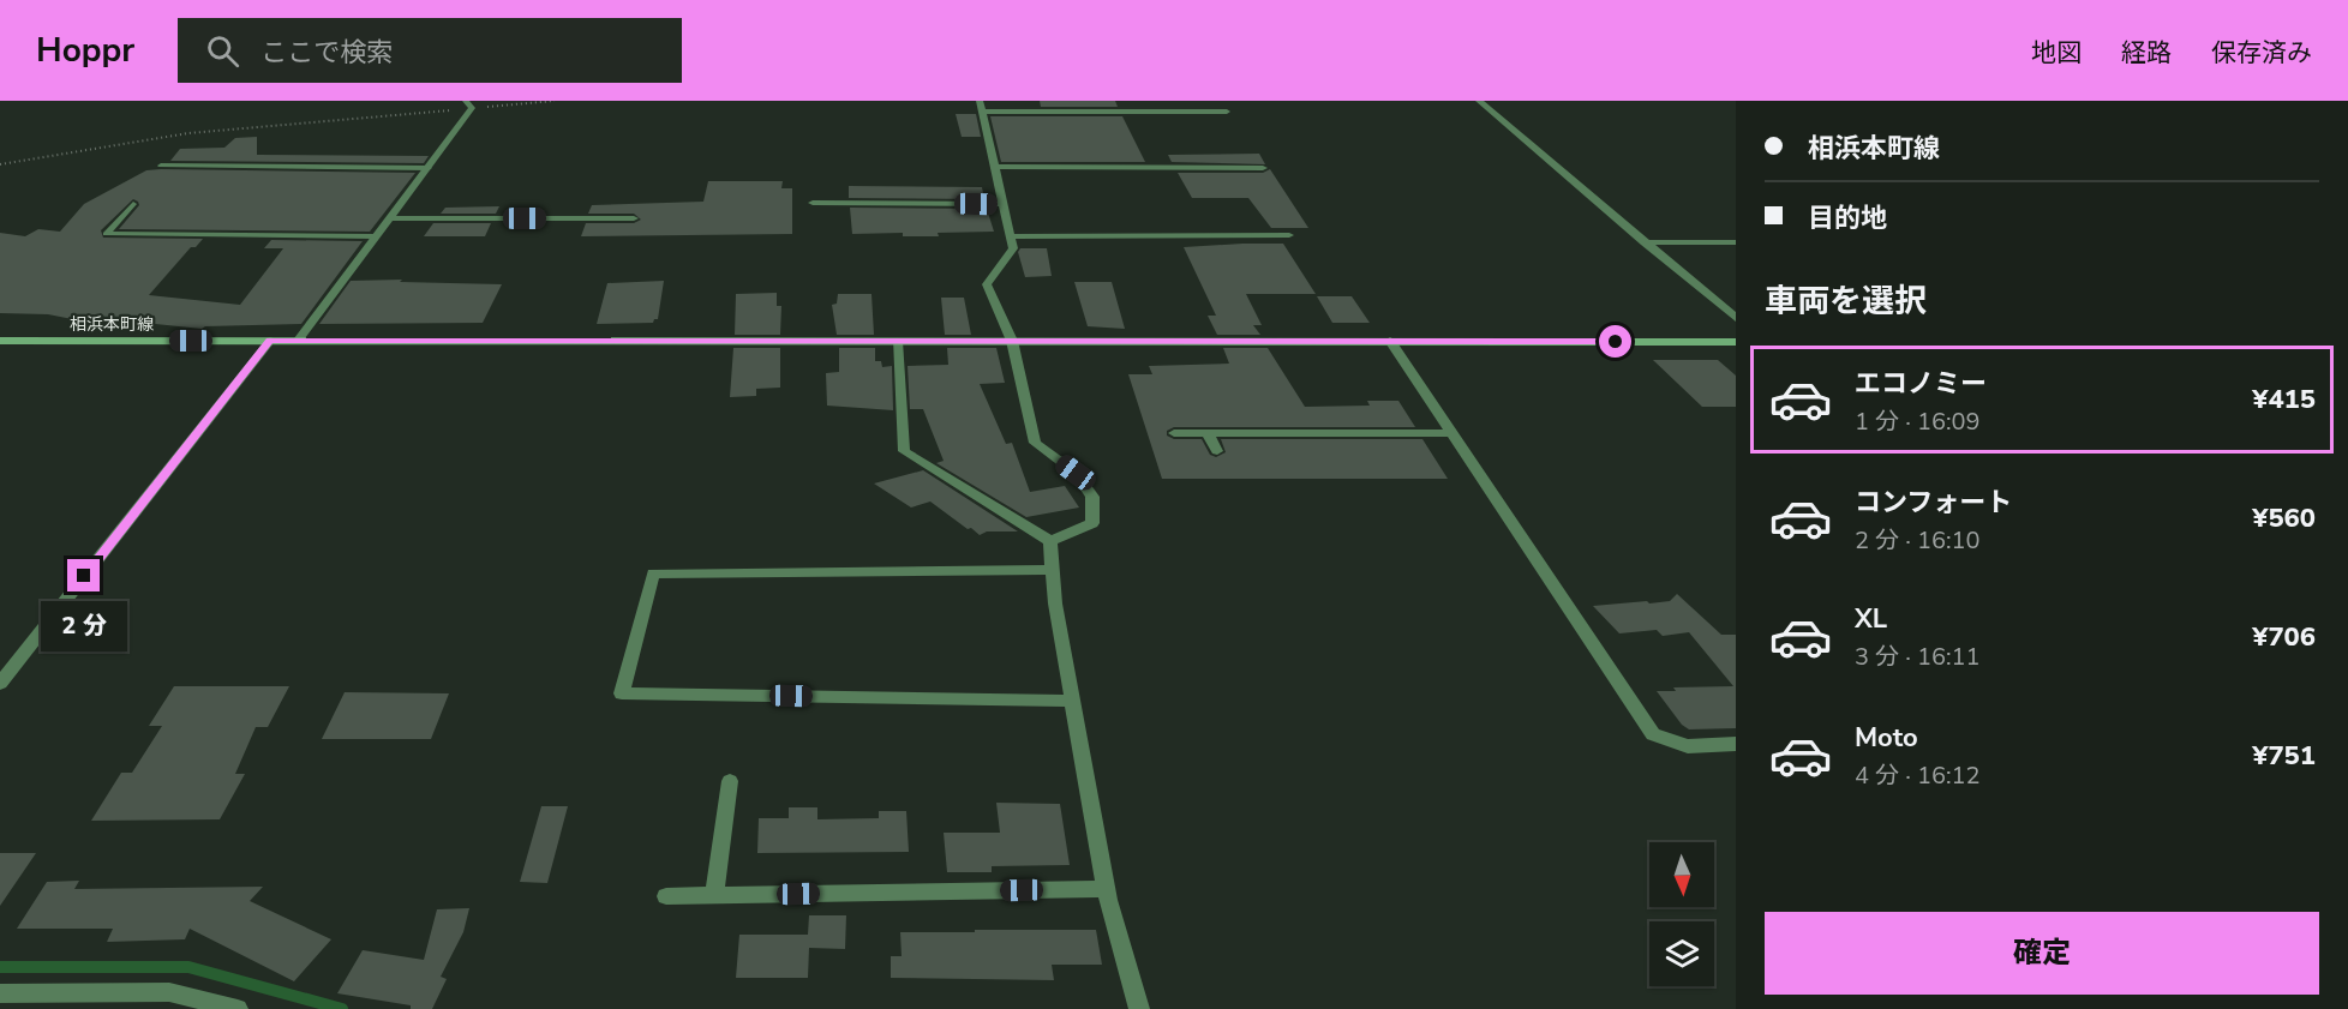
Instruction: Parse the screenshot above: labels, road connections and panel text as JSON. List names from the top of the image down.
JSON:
{
  "streets": {
    "main road": ["相浜本町線"]
  },
  "north": "bottom",
  "page": {
    "header": "Hoppr",
    "search": "ここで検索",
    "nav": ["地図", "経路", "保存済み"],
    "banner": ["相浜本町線", "目的地"],
    "heading": "車両を選択",
    "list": [
      {
        "name": "エコノミー",
        "note": "1 分 · 16:09",
        "value": "¥415"
      },
      {
        "name": "コンフォート",
        "note": "2 分 · 16:10",
        "value": "¥560"
      },
      {
        "name": "XL",
        "note": "3 分 · 16:11",
        "value": "¥706"
      },
      {
        "name": "Moto",
        "note": "4 分 · 16:12",
        "value": "¥751"
      }
    ],
    "bubble": "2 分",
    "buttons": "確定"
  }
}
